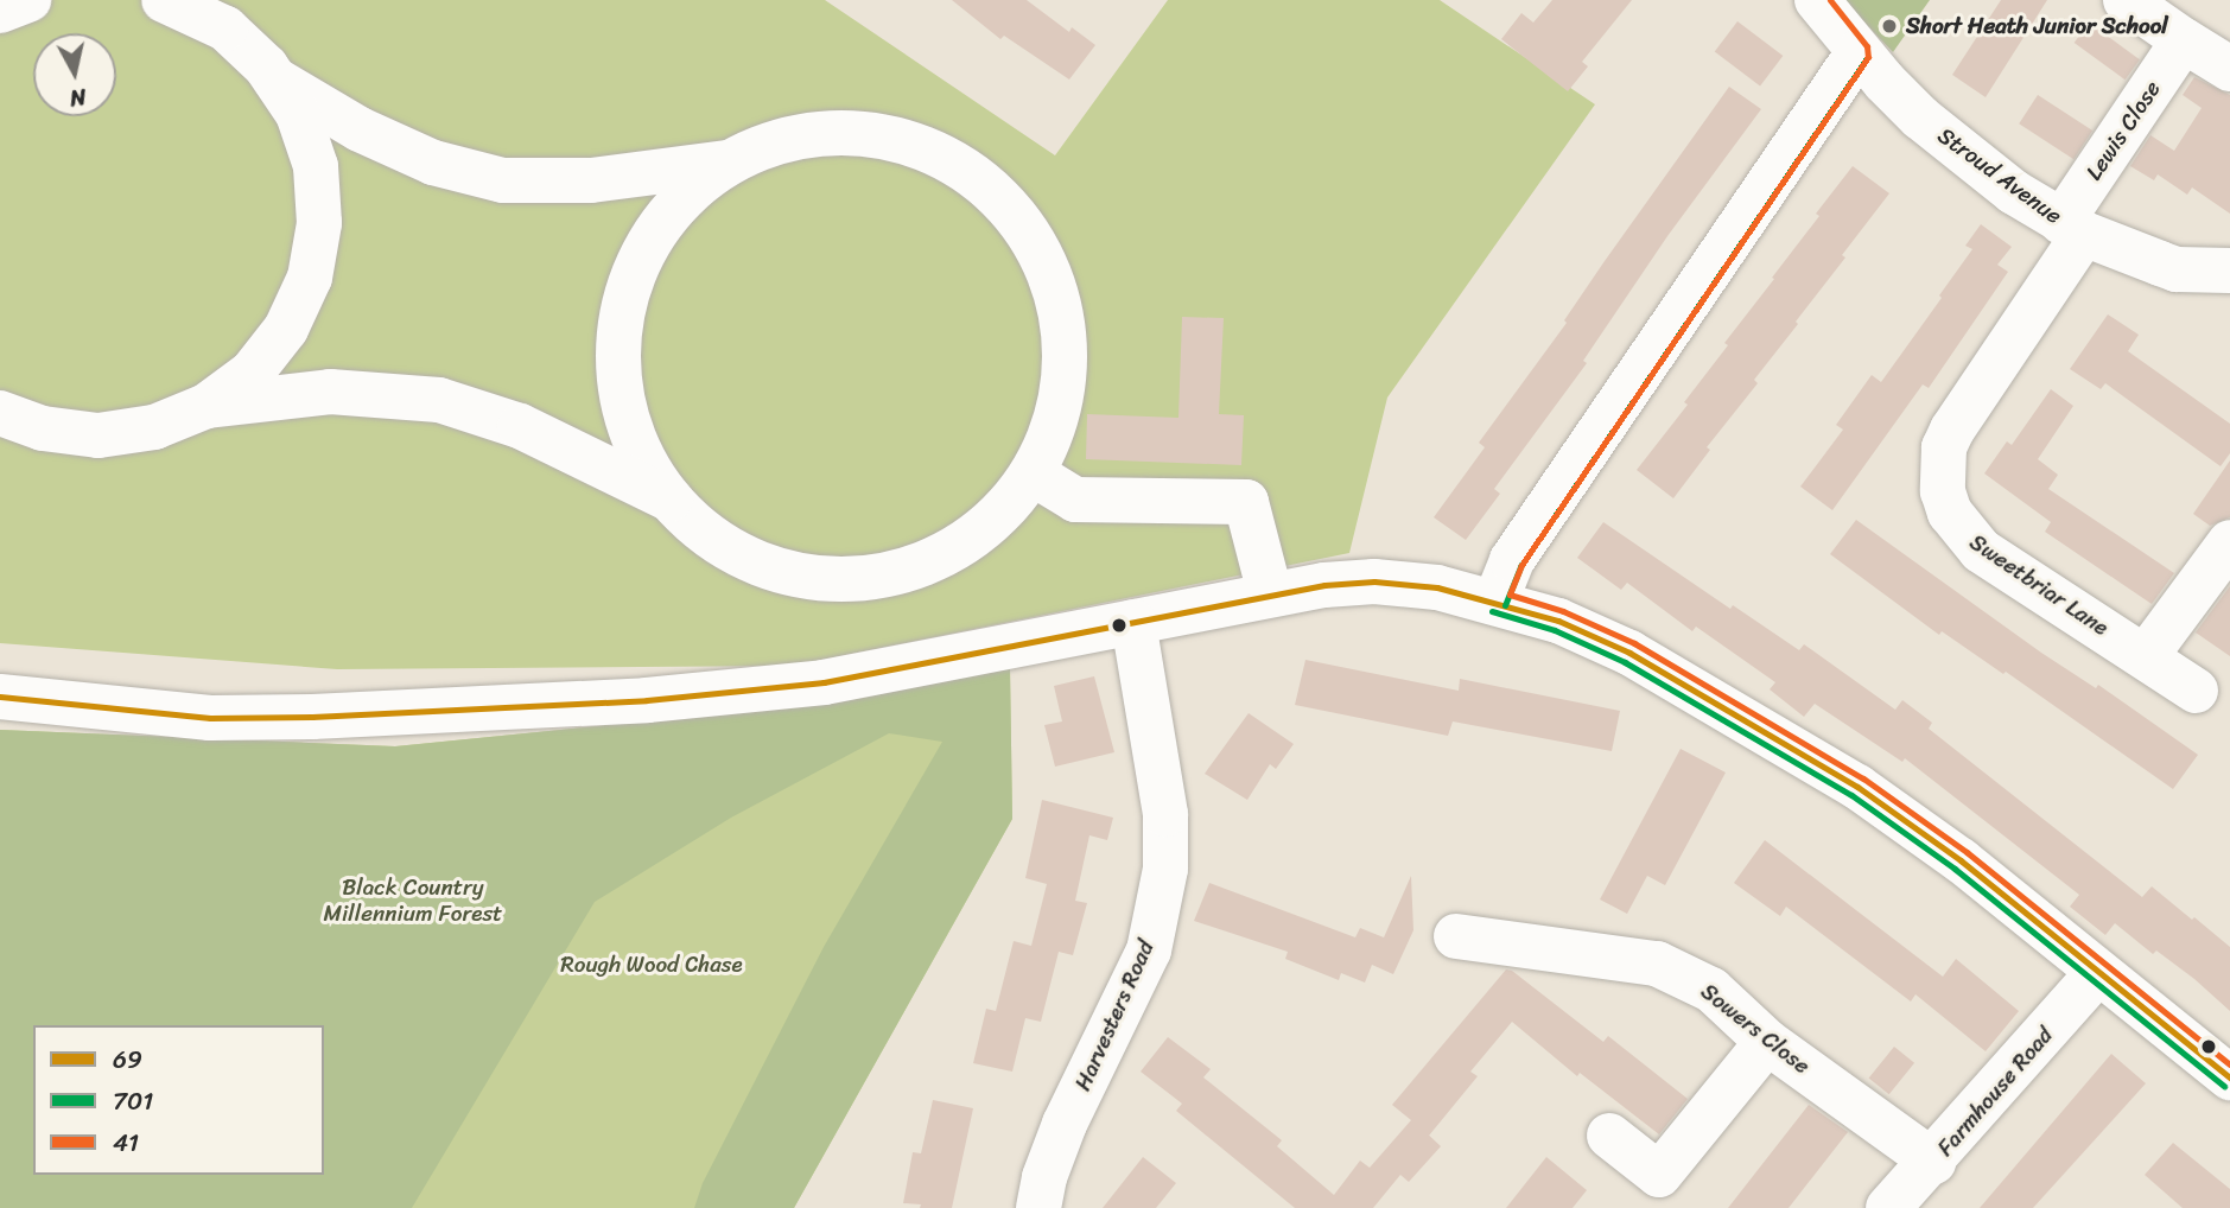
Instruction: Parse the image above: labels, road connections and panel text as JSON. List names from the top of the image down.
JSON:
{
  "streets": {
    "street": [
      "Lewis Close",
      "Stroud Avenue",
      "Sweetbriar Lane",
      "Harvesters Road",
      "Sowers Close",
      "Farmhouse Road"
    ]
  },
  "crossings": [
    ["Lewis Close", "Stroud Avenue"],
    ["Lewis Close", "Sweetbriar Lane"],
    ["Stroud Avenue", "Sweetbriar Lane"],
    ["Sowers Close", "Farmhouse Road"]
  ],
  "parks": ["Black Country Millennium Forest", "Rough Wood Chase"],
  "places": ["Short Heath Junior School"],
  "lines": ["transit line 41", "transit line 701", "transit line 69"],
  "legend": ["69", "701", "41"],
  "north": "bottom"
}
